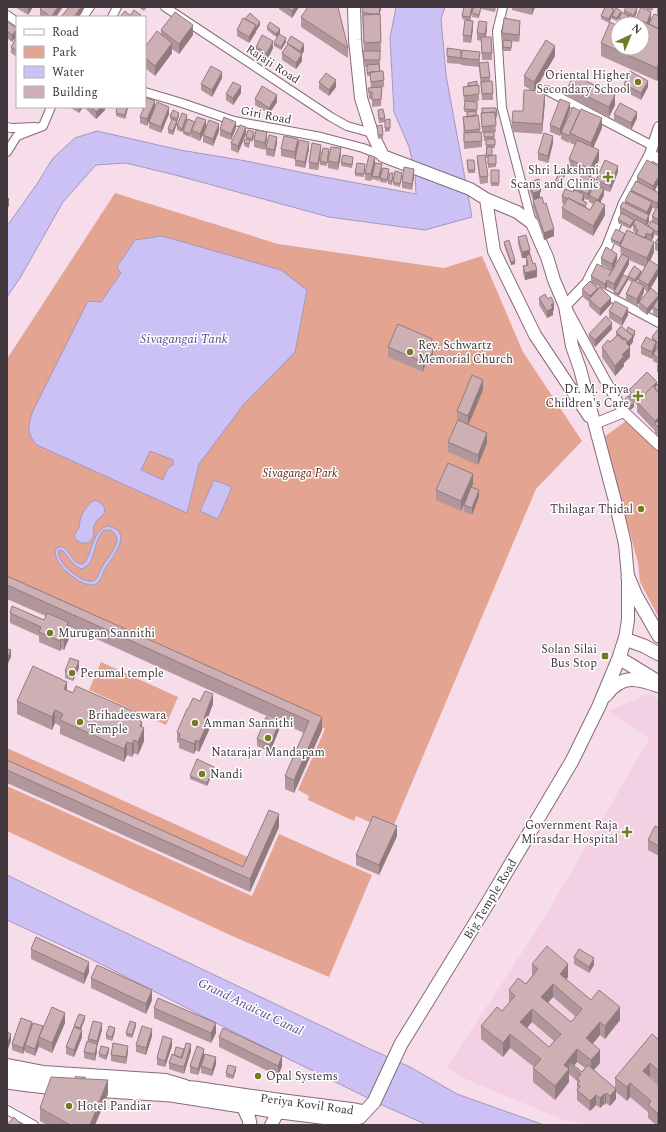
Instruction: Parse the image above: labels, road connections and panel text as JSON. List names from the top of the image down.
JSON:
{
  "streets": {
    "main road": ["Big Temple Road", "Periya Kovil Road"],
    "street": ["Rajaji Road", "Giri Road"]
  },
  "crossings": [
    ["Big Temple Road", "Periya Kovil Road"]
  ],
  "water": ["Sivagangai Tank", "Grand Anaicut Canal"],
  "parks": ["Sivaganga Park"],
  "places": {
    "other": [
      "Oriental Higher Secondary School",
      "Rev. Schwartz Memorial Church",
      "Thilagar Thidal",
      "Murugan Sannithi",
      "Perumal temple",
      "Brihadeeswara Temple",
      "Amman Sannithi",
      "Natarajar Mandapam",
      "Nandi",
      "Opal Systems",
      "Hotel Pandiar"
    ],
    "health": ["Shri Lakshmi Scans and Clinic", "Dr. M. Priya Children's Care", "Government Raja Mirasdar Hospital"],
    "transit": ["Solan Silai Bus Stop"]
  },
  "legend": [
    "Road",
    "Park",
    "Water",
    "Building"
  ],
  "north": "top right"
}
